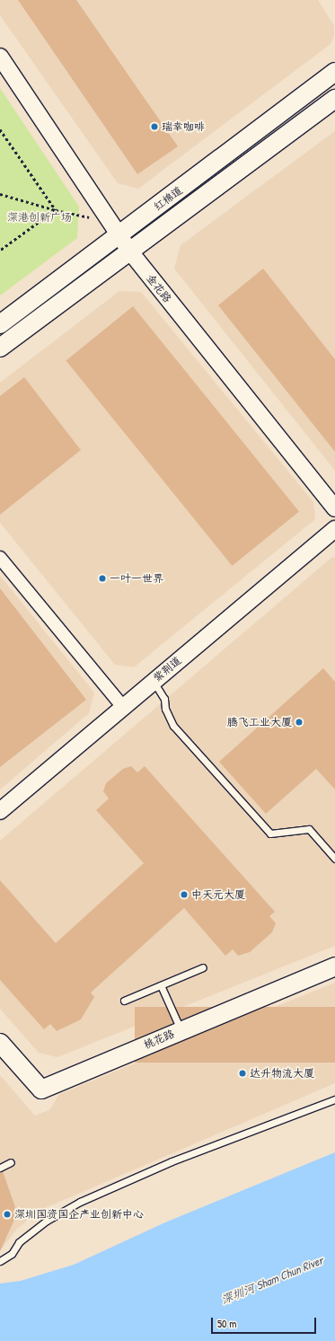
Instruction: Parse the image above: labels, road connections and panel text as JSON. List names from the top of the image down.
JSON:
{
  "streets": {
    "main road": ["红棉道", "桃花路"],
    "street": ["金花路", "紫荆道"]
  },
  "crossings": [
    ["红棉道", "金花路"]
  ],
  "water": ["深圳河 Sham Chun River"],
  "parks": ["深港创新广场"],
  "places": [
    "瑞幸咖啡",
    "一叶一世界",
    "腾飞工业大厦",
    "中天元大厦",
    "达升物流大厦",
    "深圳国资国企产业创新中心"
  ],
  "scale_bar": "50 m"
}
